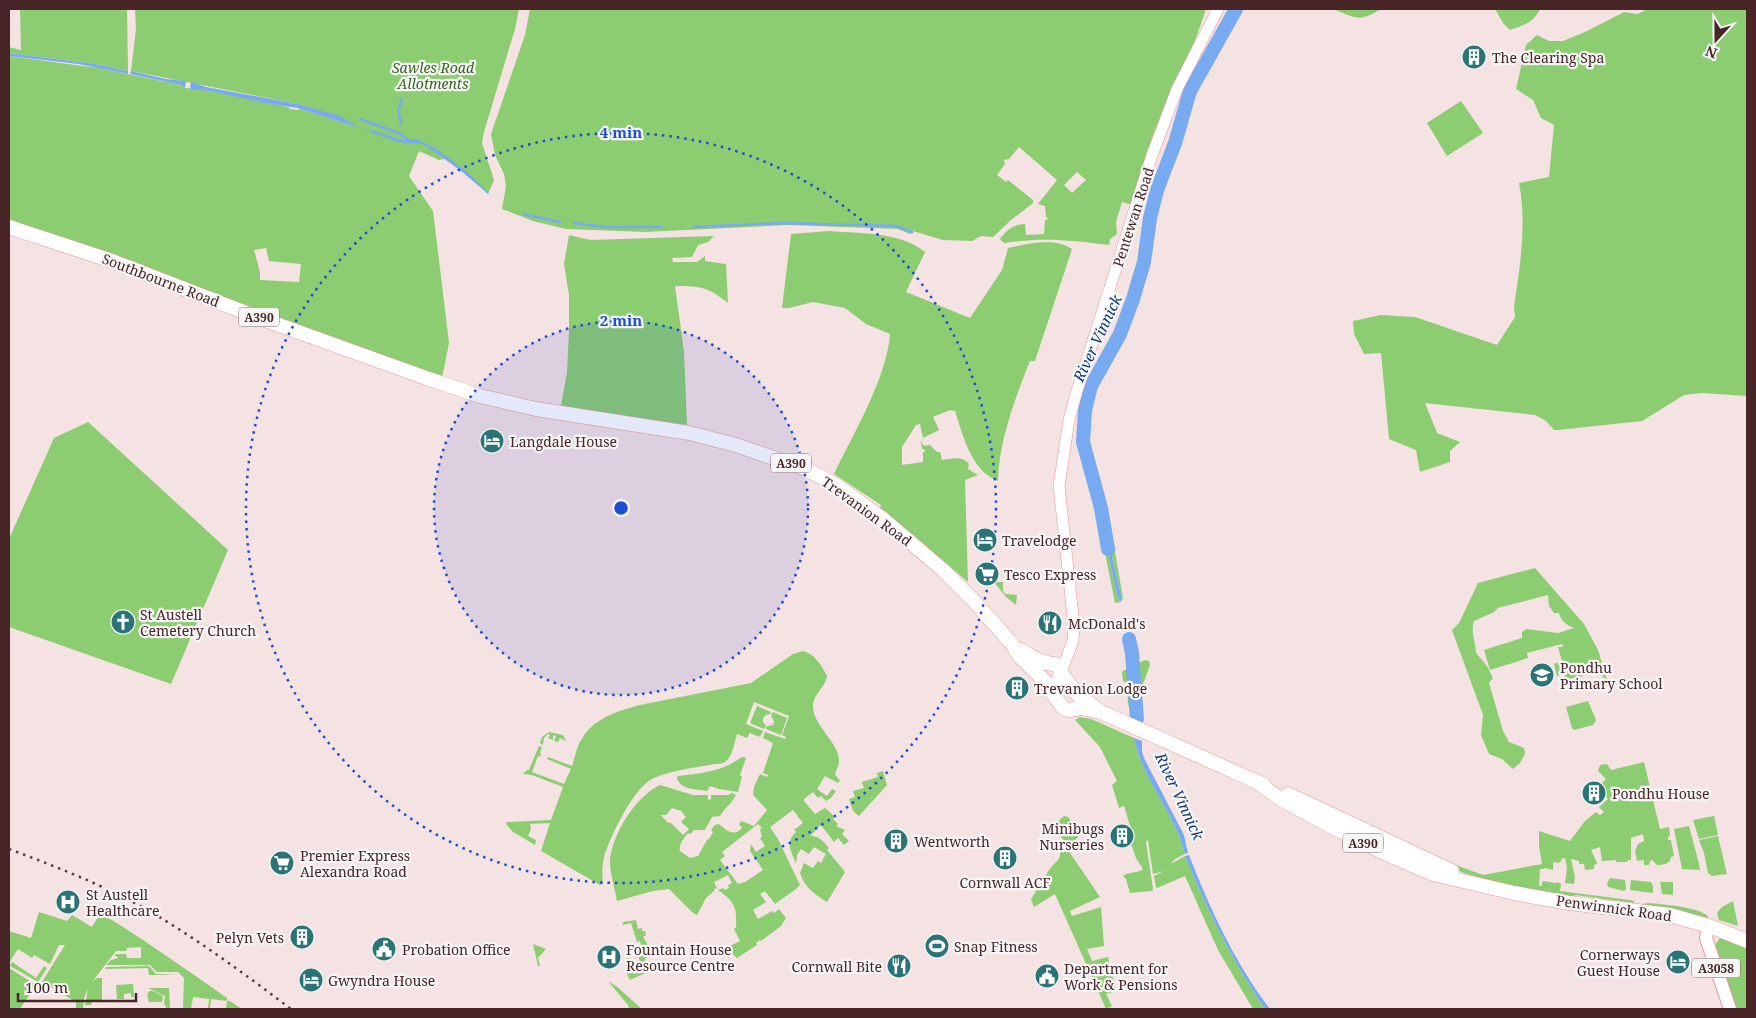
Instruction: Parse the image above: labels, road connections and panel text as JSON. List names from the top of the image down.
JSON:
{
  "streets": {
    "highway": [
      "Southbourne Road",
      "A390",
      "Trevanion Road",
      "Penwinnick Road"
    ],
    "main road": ["Pentewan Road", "A3058"]
  },
  "crossings": [
    ["Pentewan Road", "A390"],
    ["Southbourne Road", "Trevanion Road"],
    ["A390", "Trevanion Road"],
    ["A390", "Penwinnick Road"],
    ["Penwinnick Road", "A3058"]
  ],
  "water": ["River Vinnick"],
  "parks": ["Sawles Road Allotments"],
  "places": {
    "building": [
      "The Clearing Spa",
      "Trevanion Lodge",
      "Pondhu House",
      "Minibugs Nurseries",
      "Wentworth",
      "Cornwall ACF",
      "Pelyn Vets"
    ],
    "hotel": [
      "Langdale House",
      "Travelodge",
      "Cornerways Guest House",
      "Gwyndra House"
    ],
    "supermarket": ["Tesco Express", "Premier Express Alexandra Road"],
    "church": ["St Austell Cemetery Church"],
    "restaurant": ["McDonald's", "Cornwall Bite"],
    "school or university": ["Pondhu Primary School"],
    "hospital": ["St Austell Healthcare", "Fountain House Resource Centre"],
    "sports": ["Snap Fitness"],
    "public building": ["Probation Office", "Department for Work & Pensions"]
  },
  "scale_bar": "100 m",
  "north": "bottom",
  "rings": ["4 min", "2 min"]
}
